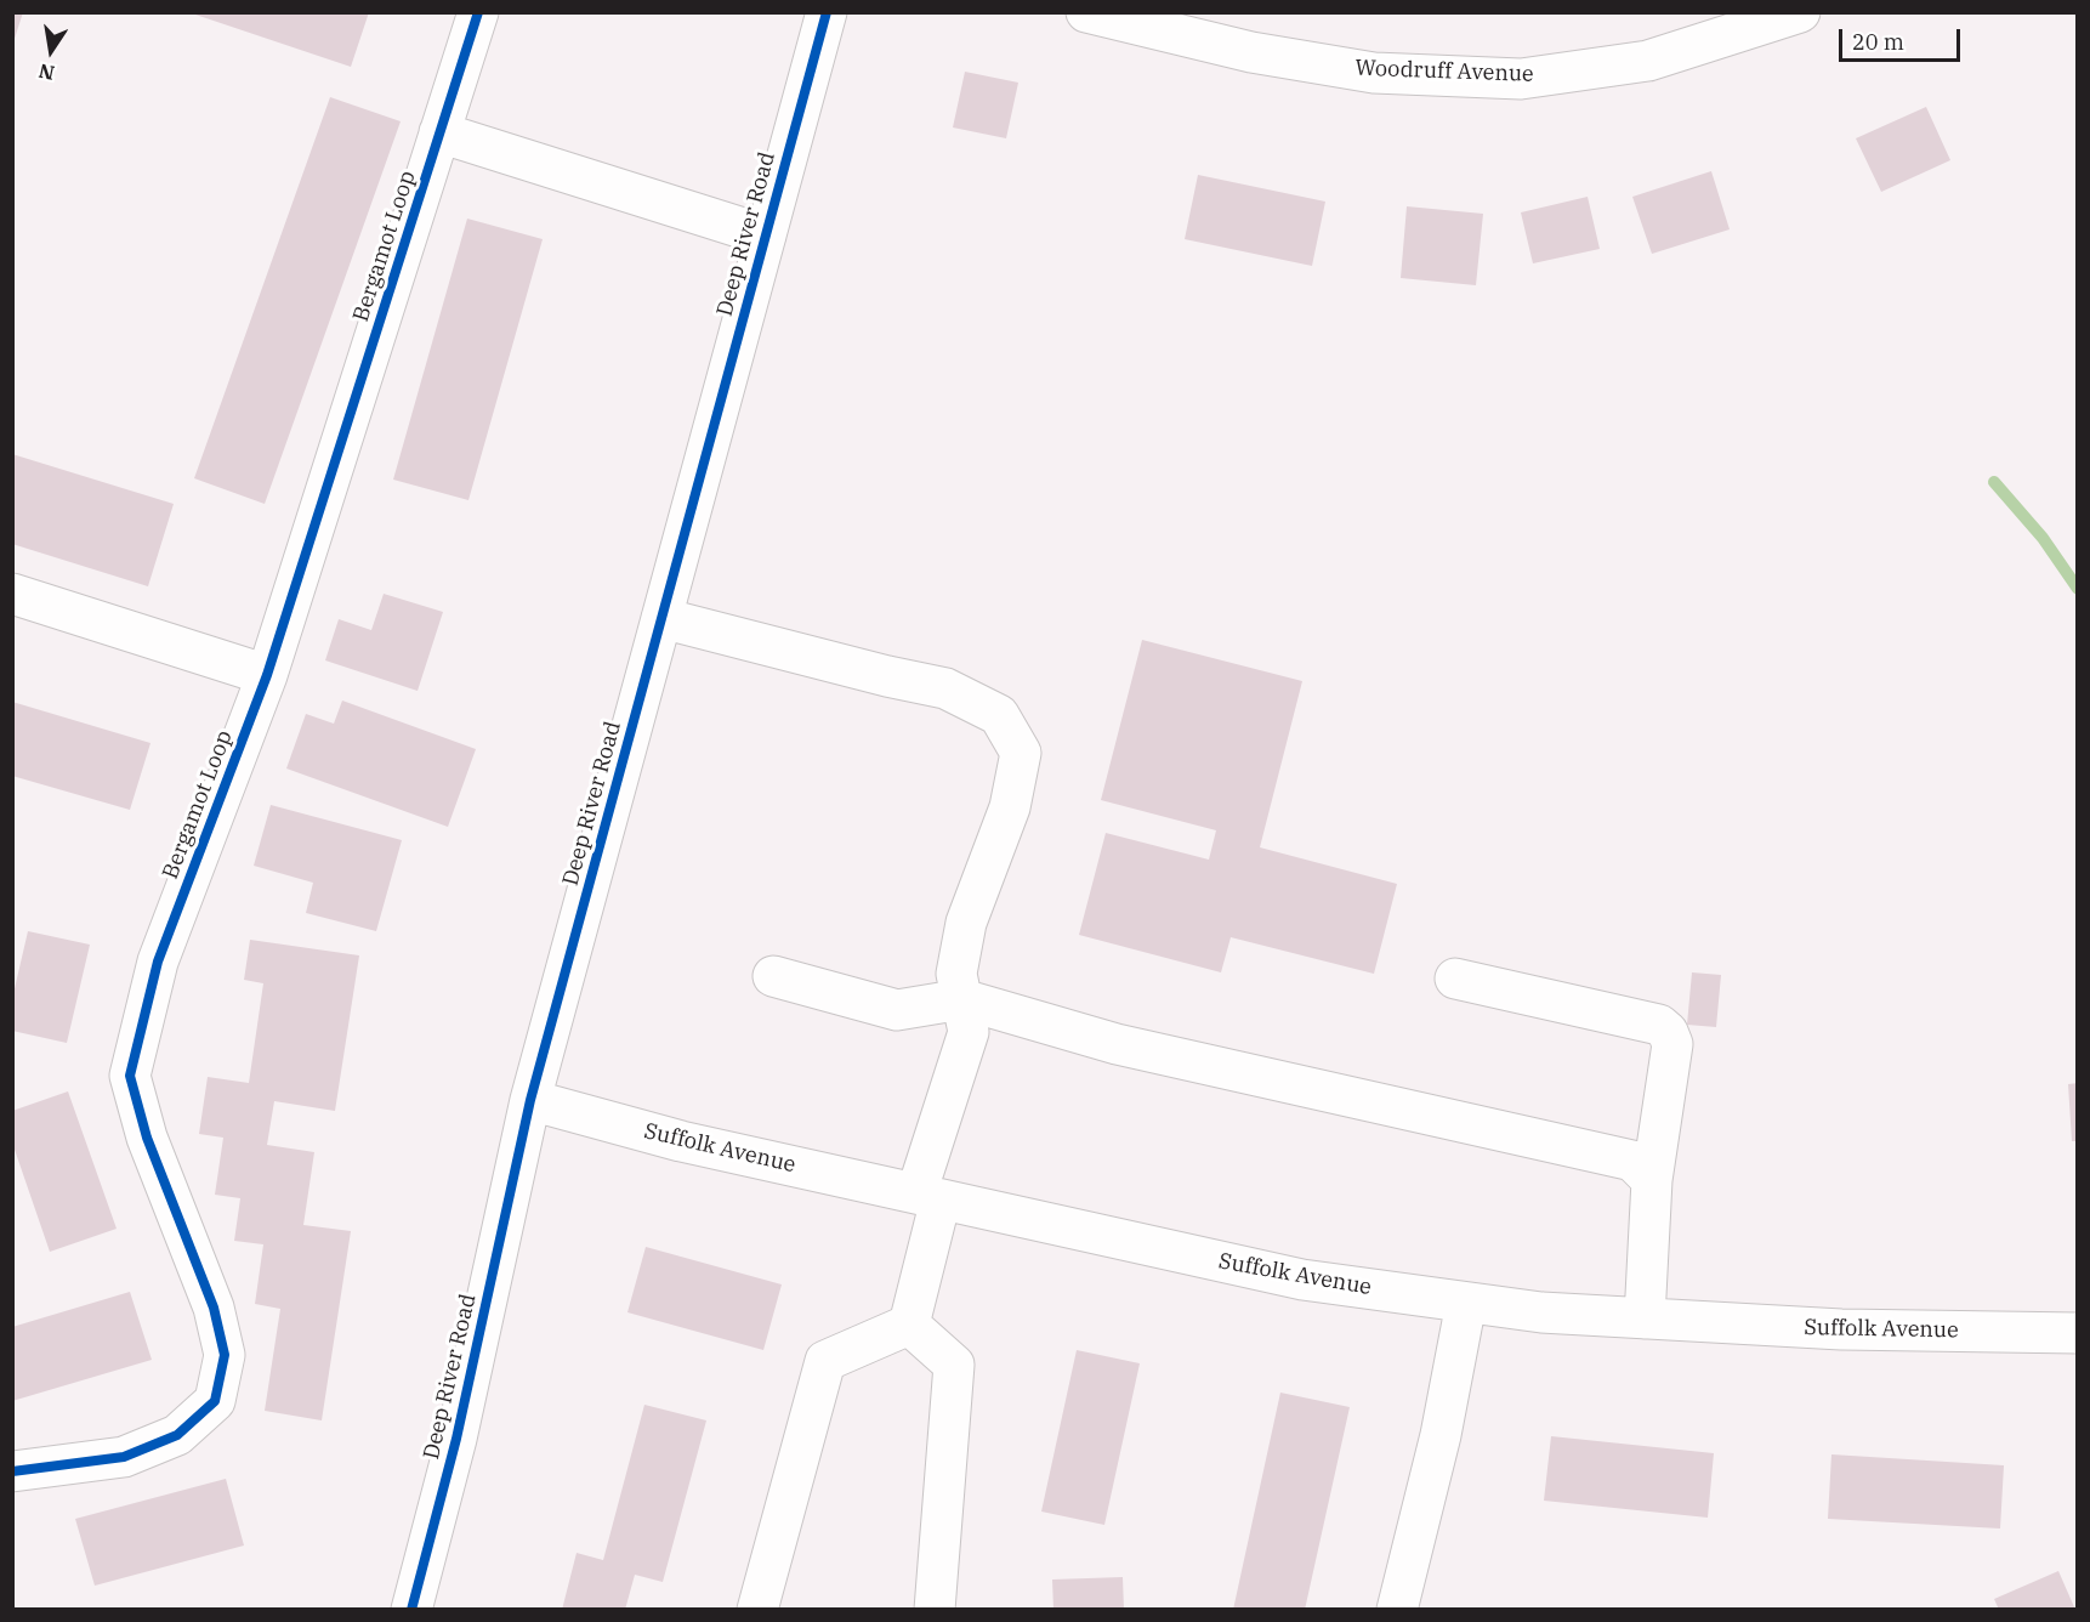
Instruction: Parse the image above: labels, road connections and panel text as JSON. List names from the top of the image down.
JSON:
{
  "streets": {
    "street": [
      "Woodruff Avenue",
      "Deep River Road",
      "Bergamot Loop",
      "Suffolk Avenue"
    ]
  },
  "crossings": [
    ["Deep River Road", "Suffolk Avenue"]
  ],
  "scale_bar": "20 m",
  "north": "bottom"
}
